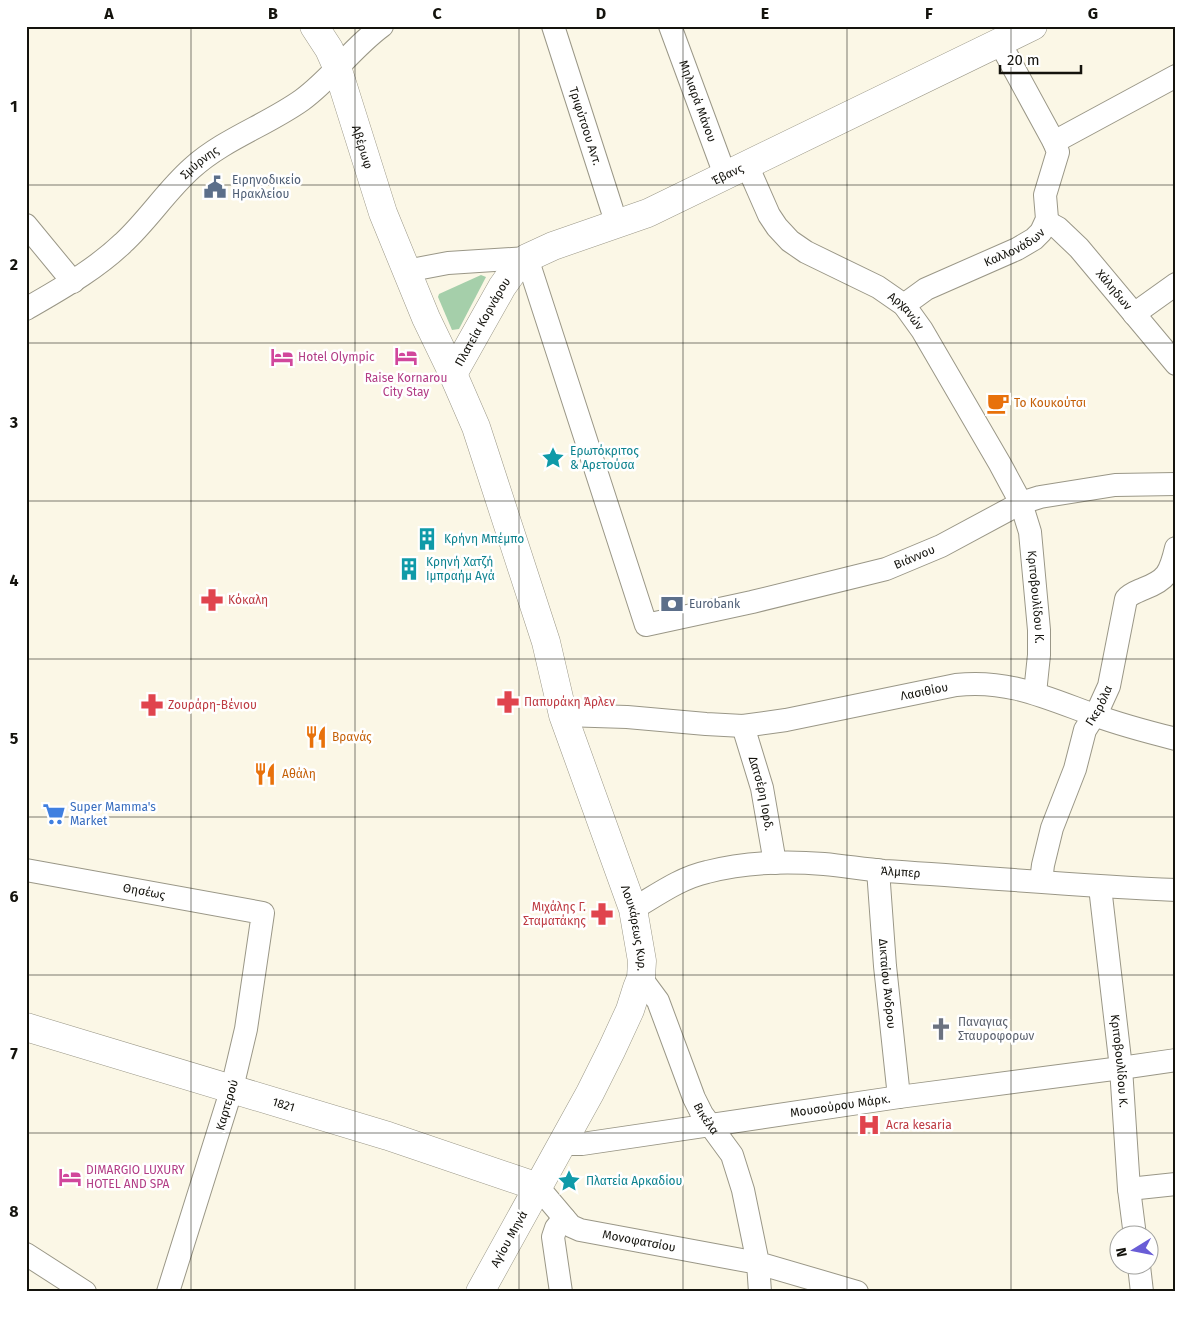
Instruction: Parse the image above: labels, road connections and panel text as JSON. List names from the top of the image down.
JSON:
{
  "streets": {
    "main road": [
      "Αβέρωφ",
      "Έβανς",
      "Πλατεία Κορνάρου",
      "Λουκάρεως Κυρ.",
      "1821",
      "Αγίου Μηνά"
    ],
    "street": [
      "Μηλιαρά Μάνου",
      "Τριφύτσου Αντ.",
      "Σμύρνης",
      "Καλλονάδων",
      "Χάληδων",
      "Αρχανών",
      "Βιάννου",
      "Κριτοβουλίδου Κ.",
      "Λασιθίου",
      "Γκερόλα",
      "Δατσέρη Ιορδ.",
      "Άλμπερ",
      "Θησέως",
      "Δικταίου Άνδρου",
      "Καρτερού",
      "Μουσούρου Μάρκ.",
      "Βικέλα",
      "Μονοφατσίου"
    ]
  },
  "crossings": [
    ["Μηλιαρά Μάνου", "Έβανς"],
    ["Μηλιαρά Μάνου", "Αρχανών"],
    ["Τριφύτσου Αντ.", "Έβανς"],
    ["Αβέρωφ", "Σμύρνης"],
    ["Αβέρωφ", "Έβανς"],
    ["Αβέρωφ", "Πλατεία Κορνάρου"],
    ["Έβανς", "Καλλονάδων"],
    ["Έβανς", "Αρχανών"],
    ["Έβανς", "Πλατεία Κορνάρου"],
    ["Έβανς", "Βιάννου"],
    ["Καλλονάδων", "Χάληδων"],
    ["Καλλονάδων", "Αρχανών"],
    ["Αρχανών", "Βιάννου"],
    ["Αρχανών", "Κριτοβουλίδου Κ."],
    ["Πλατεία Κορνάρου", "Βιάννου"],
    ["Πλατεία Κορνάρου", "Λασιθίου"],
    ["Πλατεία Κορνάρου", "Λουκάρεως Κυρ."],
    ["Βιάννου", "Κριτοβουλίδου Κ."],
    ["Κριτοβουλίδου Κ.", "Λασιθίου"],
    ["Κριτοβουλίδου Κ.", "Άλμπερ"],
    ["Κριτοβουλίδου Κ.", "Μουσούρου Μάρκ."],
    ["Λασιθίου", "Γκερόλα"],
    ["Λασιθίου", "Δατσέρη Ιορδ."],
    ["Λασιθίου", "Λουκάρεως Κυρ."],
    ["Γκερόλα", "Άλμπερ"],
    ["Δατσέρη Ιορδ.", "Άλμπερ"],
    ["Άλμπερ", "Λουκάρεως Κυρ."],
    ["Άλμπερ", "Δικταίου Άνδρου"],
    ["Θησέως", "Καρτερού"],
    ["Λουκάρεως Κυρ.", "1821"],
    ["Λουκάρεως Κυρ.", "Μουσούρου Μάρκ."],
    ["Λουκάρεως Κυρ.", "Βικέλα"],
    ["Λουκάρεως Κυρ.", "Αγίου Μηνά"],
    ["Λουκάρεως Κυρ.", "Μονοφατσίου"],
    ["Δικταίου Άνδρου", "Μουσούρου Μάρκ."],
    ["1821", "Καρτερού"],
    ["1821", "Αγίου Μηνά"],
    ["1821", "Μονοφατσίου"],
    ["Μουσούρου Μάρκ.", "Βικέλα"],
    ["Βικέλα", "Μονοφατσίου"],
    ["Αγίου Μηνά", "Μονοφατσίου"]
  ],
  "places": {
    "public building": ["Ειρηνοδικείο Ηρακλείου"],
    "hotel": ["Raise Kornarou City Stay", "Hotel Olympic", "DIMARGIO LUXURY HOTEL AND SPA"],
    "cafe": ["Το Κουκούτσι"],
    "place": ["Ερωτόκριτος & Αρετούσα", "Πλατεία Αρκαδίου"],
    "building": ["Κρήνη Μπέμπο", "Κρηνή Χατζή Ιμπραήμ Αγά"],
    "pharmacy": [
      "Κόκαλη",
      "Παπυράκη Άρλεν",
      "Ζουράρη-Βένιου",
      "Μιχάλης Γ. Σταματάκης"
    ],
    "bank": ["Eurobank"],
    "restaurant": ["Βρανάς", "Αθάλη"],
    "supermarket": ["Super Mamma's Market"],
    "church": ["Παναγιας Σταυροφορων"],
    "hospital": ["Acra kesaria"]
  },
  "scale_bar": "20 m",
  "north": "left",
  "grid": {
    "columns": [
      "A",
      "B",
      "C",
      "D",
      "E",
      "F",
      "G"
    ],
    "rows": [
      "1",
      "2",
      "3",
      "4",
      "5",
      "6",
      "7",
      "8"
    ]
  }
}
